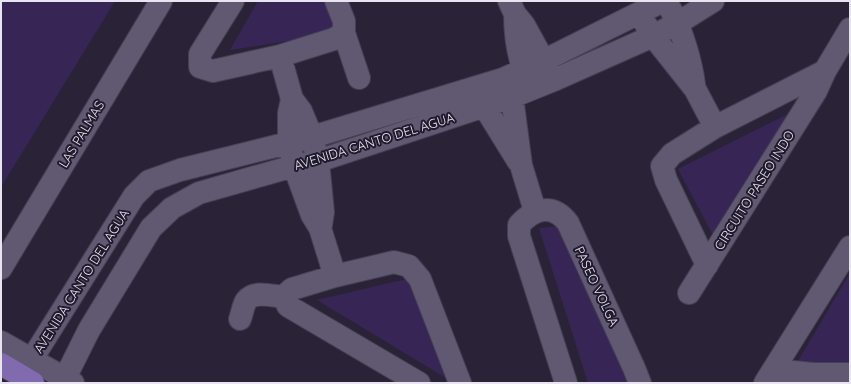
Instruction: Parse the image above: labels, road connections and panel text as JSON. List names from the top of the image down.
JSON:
{
  "streets": {
    "street": [
      "LAS PALMAS",
      "AVENIDA CANTO DEL AGUA",
      "CIRCUITO PASEO INDO",
      "PASEO VOLGA"
    ]
  }
}
